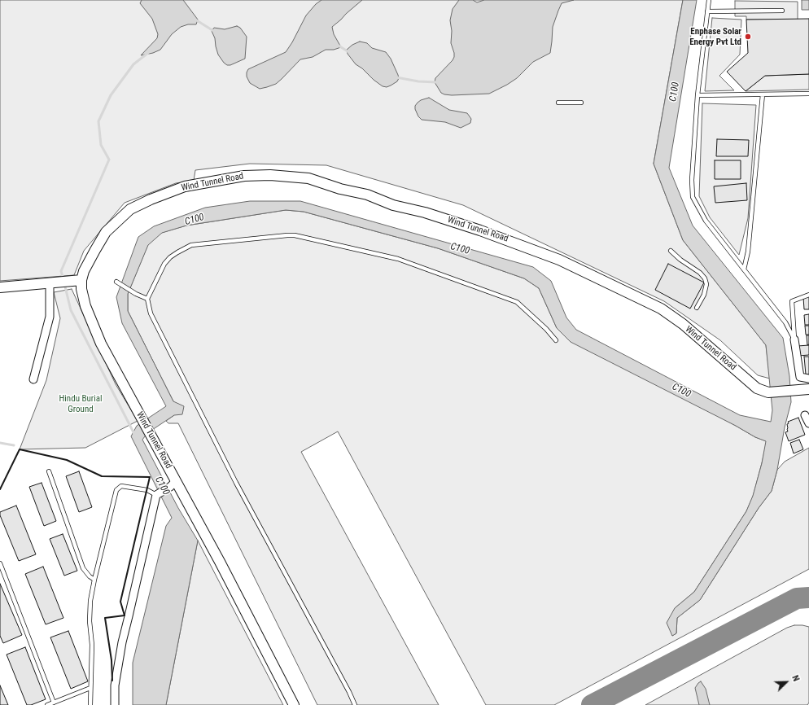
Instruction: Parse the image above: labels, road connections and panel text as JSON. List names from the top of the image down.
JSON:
{
  "streets": {
    "street": ["Wind Tunnel Road"]
  },
  "water": ["C100"],
  "parks": ["Hindu Burial Ground"],
  "places": ["Enphase Solar Energy Pvt Ltd"],
  "north": "top right"
}
